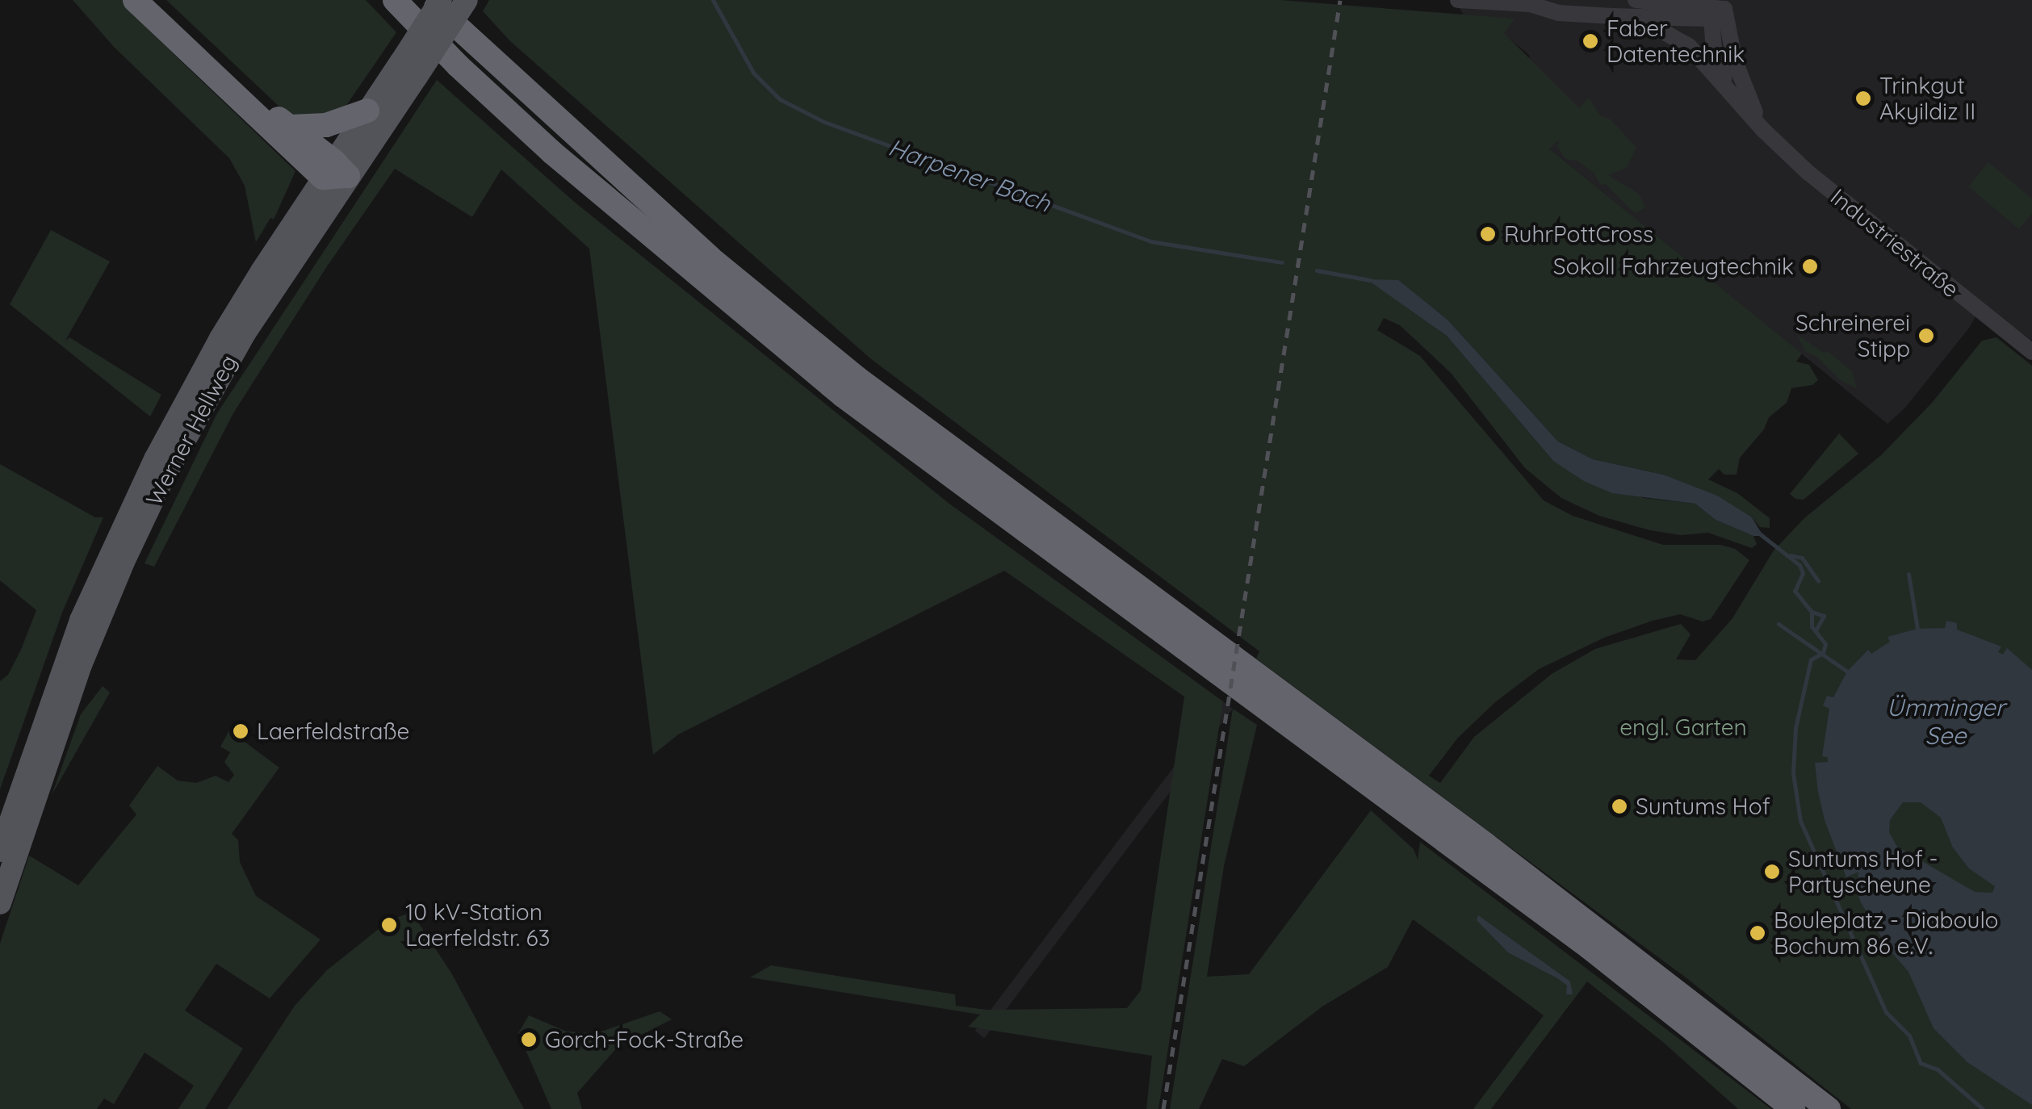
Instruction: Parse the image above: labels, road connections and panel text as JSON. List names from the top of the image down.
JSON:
{
  "streets": {
    "main road": ["Werner Hellweg"],
    "street": ["Industriestraße"]
  },
  "water": ["Harpener Bach", "Ümminger See"],
  "parks": ["engl. Garten"],
  "places": [
    "Faber Datentechnik",
    "Trinkgut Akyildiz II",
    "RuhrPottCross",
    "Sokoll Fahrzeugtechnik",
    "Schreinerei Stipp",
    "Laerfeldstraße",
    "Suntums Hof",
    "Suntums Hof - Partyscheune",
    "10 kV-Station Laerfeldstr. 63",
    "Bouleplatz - Diaboulo Bochum 86 e.V.",
    "Gorch-Fock-Straße"
  ]
}
